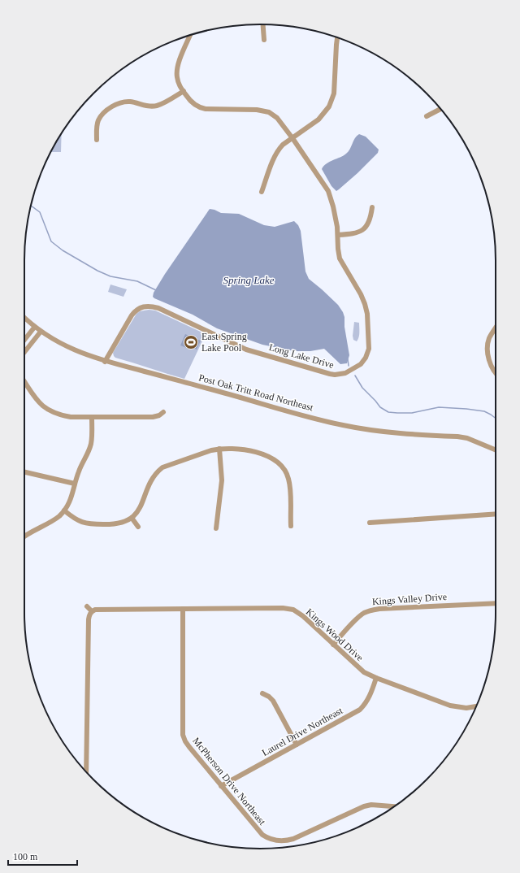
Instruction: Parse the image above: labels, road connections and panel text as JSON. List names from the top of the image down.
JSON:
{
  "streets": {
    "street": [
      "Long Lake Drive",
      "Post Oak Tritt Road Northeast",
      "Kings Valley Drive",
      "Kings Wood Drive",
      "Laurel Drive Northeast",
      "McPherson Drive Northeast"
    ]
  },
  "crossings": [
    ["Long Lake Drive", "Post Oak Tritt Road Northeast"],
    ["Kings Valley Drive", "Kings Wood Drive"],
    ["Kings Wood Drive", "Laurel Drive Northeast"],
    ["Kings Wood Drive", "McPherson Drive Northeast"],
    ["Laurel Drive Northeast", "McPherson Drive Northeast"]
  ],
  "water": ["Spring Lake"],
  "places": {
    "sports": ["East Spring Lake Pool"]
  },
  "scale_bar": "100 m"
}
